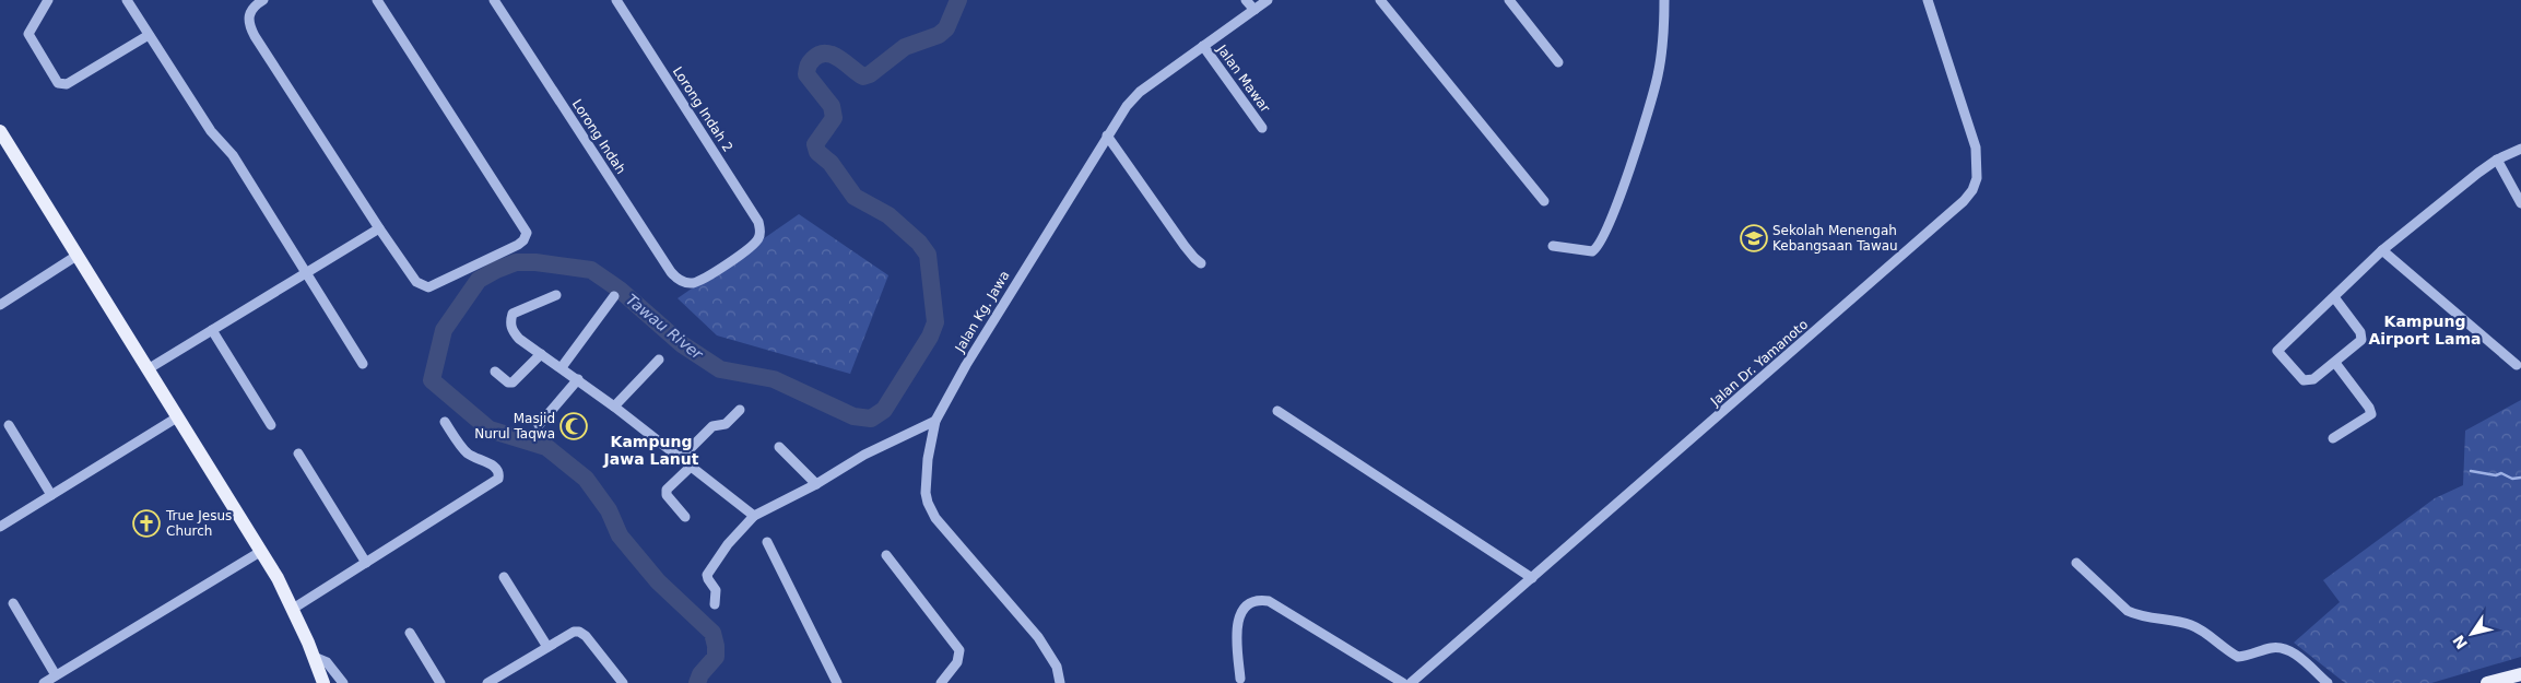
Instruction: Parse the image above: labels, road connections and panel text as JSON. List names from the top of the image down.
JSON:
{
  "streets": {
    "street": [
      "Jalan Mawar",
      "Lorong Indah 2",
      "Lorong Indah",
      "Jalan Kg. Jawa",
      "Jalan Dr. Yamanoto"
    ]
  },
  "crossings": [
    ["Jalan Mawar", "Jalan Kg. Jawa"],
    ["Lorong Indah 2", "Lorong Indah"]
  ],
  "districts": ["Kampung Airport Lama", "Kampung Jawa Lanut"],
  "water": ["Tawau River"],
  "places": {
    "school or university": ["Sekolah Menengah Kebangsaan Tawau"],
    "mosque": ["Masjid Nurul Taqwa"],
    "church": ["True Jesus Church"]
  },
  "north": "bottom left"
}
